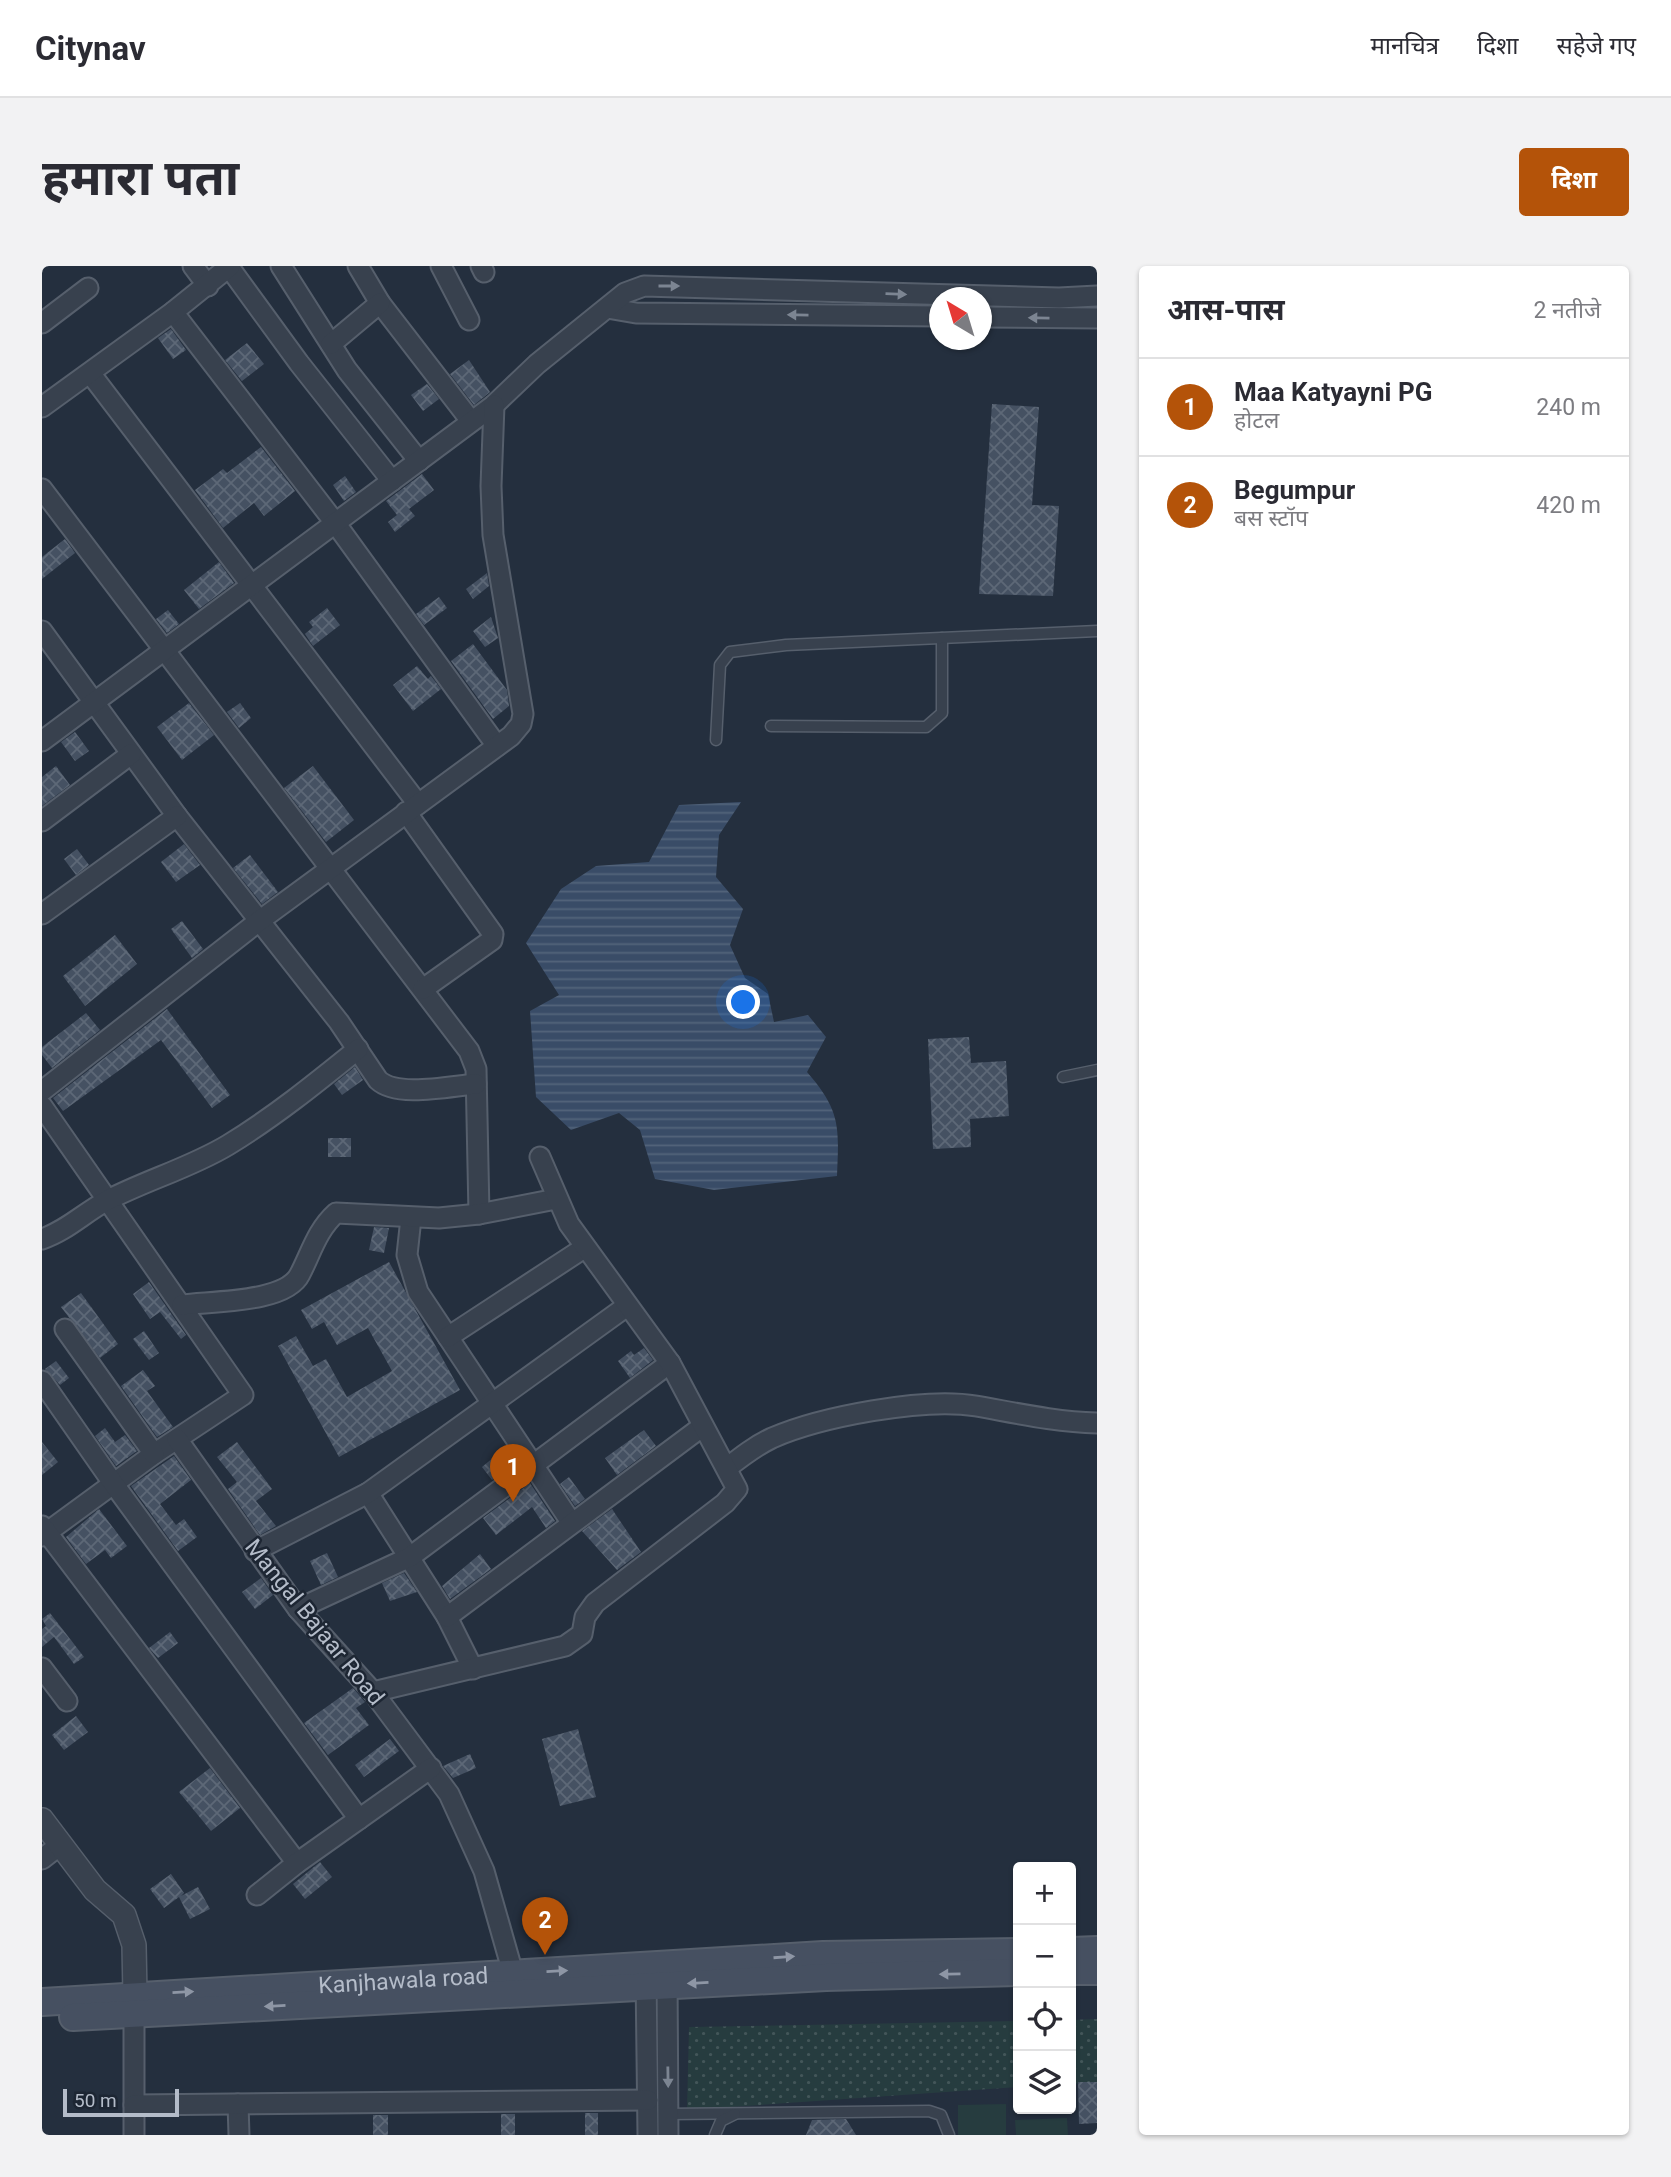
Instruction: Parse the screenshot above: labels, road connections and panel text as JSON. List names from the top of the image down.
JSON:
{
  "streets": {
    "main road": ["Kanjhawala road"],
    "street": ["Mangal Bajaar Road"]
  },
  "crossings": [
    ["Mangal Bajaar Road", "Kanjhawala road"]
  ],
  "scale_bar": "50 m",
  "north": "top left",
  "page": {
    "header": "Citynav",
    "nav": ["मानचित्र", "दिशा", "सहेजे गए"],
    "buttons": "दिशा",
    "title": "हमारा पता",
    "heading": ["आस-पास", "2 नतीजे"],
    "list": [
      {
        "mark": "1",
        "name": "Maa Katyayni PG",
        "note": "होटल",
        "value": "240 m"
      },
      {
        "mark": "2",
        "name": "Begumpur",
        "note": "बस स्टॉप",
        "value": "420 m"
      }
    ],
    "pins": ["1", "2"],
    "map_buttons": ["+", "−"],
    "scale": "50 m"
  }
}
